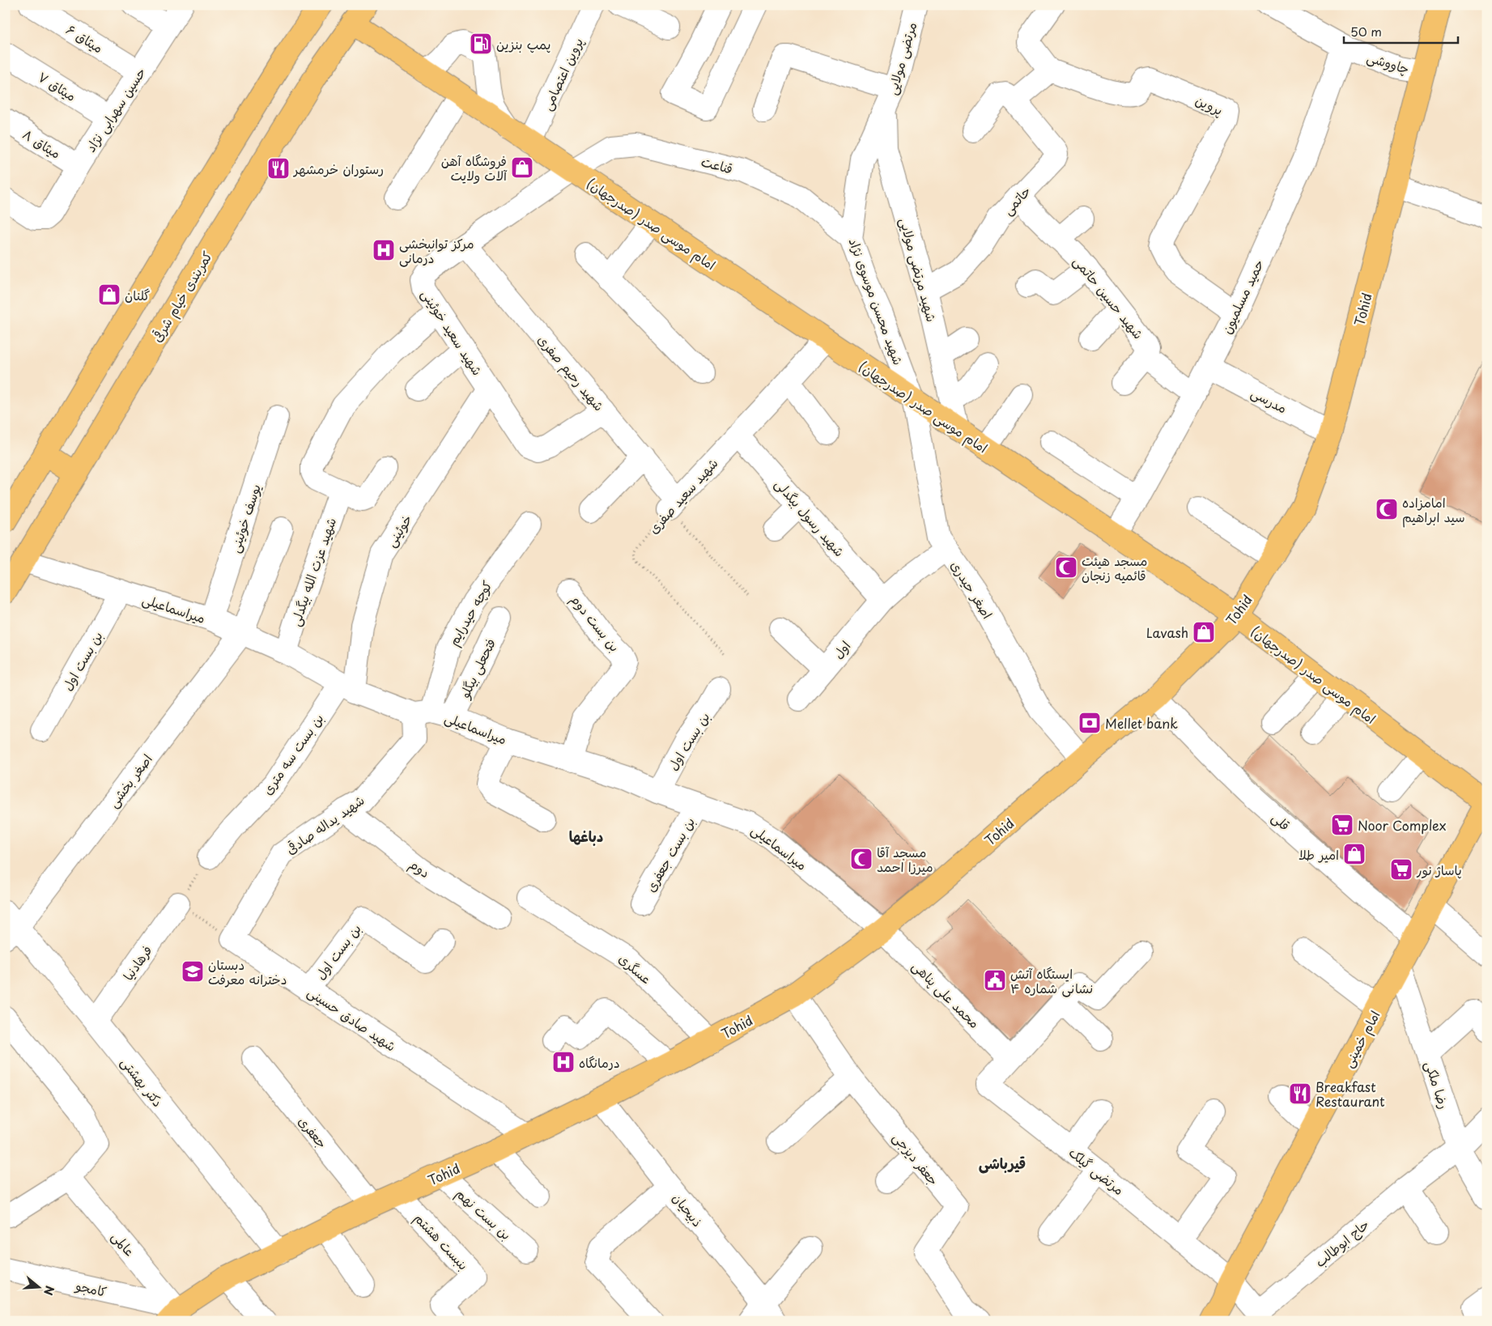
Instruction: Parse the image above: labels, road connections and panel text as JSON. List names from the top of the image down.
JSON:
{
  "streets": {
    "main road": [
      "(صدرجهان) امام موسی صدر",
      "کمربندی خیام شرقی",
      "Tohid",
      "امام خمینی"
    ],
    "street": [
      "میثاق ۶",
      "مرتضی مولایی",
      "چاووشی",
      "پروین اعتصامی",
      "میثاق ۷",
      "پروین",
      "حسین سهرابی نژاد",
      "میثاق ۸",
      "قناعت",
      "حاتمی",
      "شهید مرتضی مولایی",
      "حمید مسلمیون",
      "شهید حسین حاتمی",
      "شهید محسن موسوی نژاد",
      "شهید سعید خوئینی",
      "شهید رحیم صفری",
      "مدرسی",
      "شهید سعید صفری",
      "شهید رسول بیگدلی",
      "یوسف خوئینی",
      "خوئینی",
      "شهید عزت الله بیگدلی",
      "اصغر حیدری",
      "میراسماعیلی",
      "کوچه حیدرایم",
      "بن بست دوم",
      "اول",
      "بن بست اول",
      "فتحعلی بیگلو",
      "بن بست سه متری",
      "اصغر بخشی",
      "قلی",
      "شهید یداله صادقی",
      "بن بست جعفری",
      "دوم",
      "فرهادنیا",
      "عسگری",
      "محمد علی پناهی",
      "شهید صادق حسینی",
      "دکتر بهشتی",
      "رضا ملکی",
      "جعفری",
      "جعفر دیزجی",
      "مرتضی گیلک",
      "ذبیحیان",
      "بن بست نهم",
      "بنبست هشتم",
      "حاج ابوطالب",
      "عالمی",
      "کامجو"
    ]
  },
  "crossings": [
    ["میثاق ۶", "حسین سهرابی نژاد"],
    ["مرتضی مولایی", "شهید مرتضی مولایی"],
    ["مرتضی مولایی", "شهید محسن موسوی نژاد"],
    ["چاووشی", "حمید مسلمیون"],
    ["چاووشی", "Tohid"],
    ["پروین اعتصامی", "(صدرجهان) امام موسی صدر"],
    ["میثاق ۷", "حسین سهرابی نژاد"],
    ["پروین", "حمید مسلمیون"],
    ["حسین سهرابی نژاد", "میثاق ۸"],
    ["قناعت", "(صدرجهان) امام موسی صدر"],
    ["قناعت", "شهید محسن موسوی نژاد"],
    ["قناعت", "شهید سعید خوئینی"],
    ["حاتمی", "شهید مرتضی مولایی"],
    ["حاتمی", "شهید حسین حاتمی"],
    ["(صدرجهان) امام موسی صدر", "شهید مرتضی مولایی"],
    ["(صدرجهان) امام موسی صدر", "کمربندی خیام شرقی"],
    ["(صدرجهان) امام موسی صدر", "حمید مسلمیون"],
    ["(صدرجهان) امام موسی صدر", "شهید محسن موسوی نژاد"],
    ["(صدرجهان) امام موسی صدر", "Tohid"],
    ["(صدرجهان) امام موسی صدر", "شهید سعید خوئینی"],
    ["(صدرجهان) امام موسی صدر", "شهید سعید صفری"],
    ["(صدرجهان) امام موسی صدر", "اصغر حیدری"],
    ["(صدرجهان) امام موسی صدر", "امام خمینی"],
    ["شهید مرتضی مولایی", "شهید محسن موسوی نژاد"],
    ["کمربندی خیام شرقی", "میراسماعیلی"],
    ["حمید مسلمیون", "شهید حسین حاتمی"],
    ["حمید مسلمیون", "مدرسی"],
    ["شهید محسن موسوی نژاد", "اصغر حیدری"],
    ["Tohid", "مدرسی"],
    ["Tohid", "اصغر حیدری"],
    ["Tohid", "میراسماعیلی"],
    ["Tohid", "قلی"],
    ["Tohid", "عسگری"],
    ["Tohid", "محمد علی پناهی"],
    ["Tohid", "شهید صادق حسینی"],
    ["Tohid", "دکتر بهشتی"],
    ["Tohid", "جعفری"],
    ["Tohid", "جعفر دیزجی"],
    ["Tohid", "ذبیحیان"],
    ["Tohid", "بن بست نهم"],
    ["Tohid", "بنبست هشتم"],
    ["Tohid", "عالمی"],
    ["Tohid", "کامجو"],
    ["شهید سعید خوئینی", "شهید رحیم صفری"],
    ["شهید سعید خوئینی", "خوئینی"],
    ["شهید رحیم صفری", "شهید سعید صفری"],
    ["شهید سعید صفری", "شهید رسول بیگدلی"],
    ["شهید رسول بیگدلی", "اول"],
    ["یوسف خوئینی", "میراسماعیلی"],
    ["خوئینی", "میراسماعیلی"],
    ["خوئینی", "بن بست سه متری"],
    ["شهید عزت الله بیگدلی", "میراسماعیلی"],
    ["اصغر حیدری", "اول"],
    ["میراسماعیلی", "کوچه حیدرایم"],
    ["میراسماعیلی", "بن بست دوم"],
    ["میراسماعیلی", "بن بست اول"],
    ["میراسماعیلی", "فتحعلی بیگلو"],
    ["میراسماعیلی", "بن بست سه متری"],
    ["میراسماعیلی", "اصغر بخشی"],
    ["میراسماعیلی", "شهید یداله صادقی"],
    ["میراسماعیلی", "بن بست جعفری"],
    ["میراسماعیلی", "محمد علی پناهی"],
    ["کوچه حیدرایم", "فتحعلی بیگلو"],
    ["کوچه حیدرایم", "شهید یداله صادقی"],
    ["بن بست اول", "شهید صادق حسینی"],
    ["فتحعلی بیگلو", "شهید یداله صادقی"],
    ["اصغر بخشی", "دکتر بهشتی"],
    ["قلی", "امام خمینی"],
    ["شهید یداله صادقی", "دوم"],
    ["شهید یداله صادقی", "شهید صادق حسینی"],
    ["فرهادنیا", "دکتر بهشتی"],
    ["محمد علی پناهی", "مرتضی گیلک"],
    ["امام خمینی", "رضا ملکی"],
    ["امام خمینی", "مرتضی گیلک"],
    ["امام خمینی", "حاج ابوطالب"],
    ["رضا ملکی", "حاج ابوطالب"],
    ["مرتضی گیلک", "حاج ابوطالب"],
    ["عالمی", "کامجو"]
  ],
  "districts": ["دباغها", "قیرباشی"],
  "places": {
    "fuel station": ["پمپ بنزین"],
    "shop": [
      "فروشگاه آهن آلات ولایت",
      "گلنان",
      "Lavash",
      "امیر طلا"
    ],
    "restaurant": ["رستوران خرمشهر", "Breakfast Restaurant"],
    "hospital": ["مرکز توانبخشی درمانی", "درمانگاه"],
    "mosque": ["امامزاده سید ابراهیم", "مسجد هیئت قائمیه زنجان", "مسجد آقا میرزا احمد"],
    "bank": ["Mellet bank"],
    "supermarket": ["Noor Complex", "پاساژ نور"],
    "school or university": ["دبستان دخترانه معرفت"],
    "public building": ["ایستگاه آتش نشانی شماره ۴"]
  },
  "scale_bar": "50 m",
  "north": "right"
}
